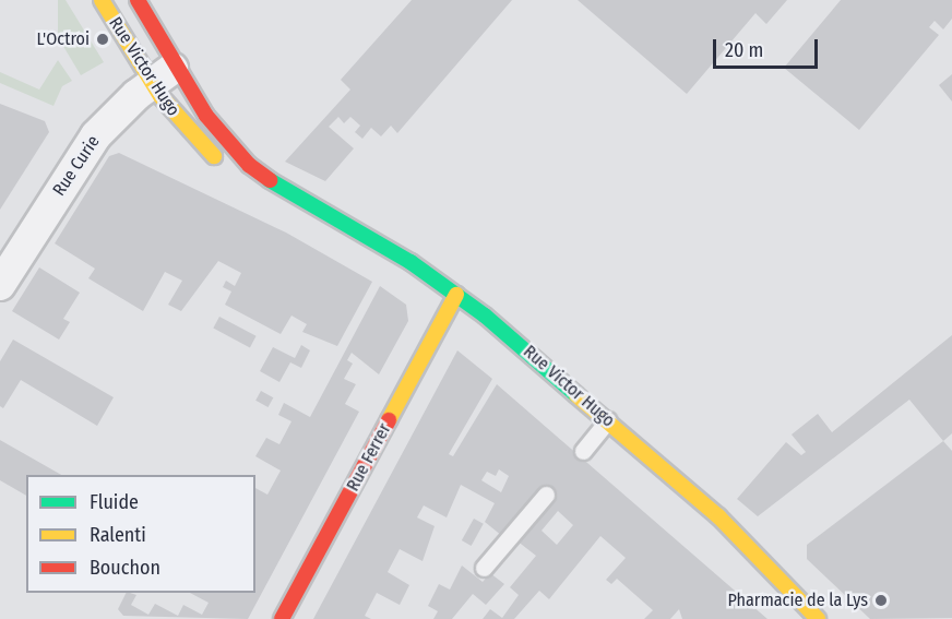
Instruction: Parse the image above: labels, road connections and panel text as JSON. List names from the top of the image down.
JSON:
{
  "streets": {
    "main road": ["Rue Victor Hugo", "Rue Ferrer"],
    "street": ["Rue Curie"]
  },
  "crossings": [
    ["Rue Victor Hugo", "Rue Curie"],
    ["Rue Victor Hugo", "Rue Ferrer"]
  ],
  "places": ["L'Octroi", "Pharmacie de la Lys"],
  "legend": ["Fluide", "Ralenti", "Bouchon"],
  "scale_bar": "20 m"
}
